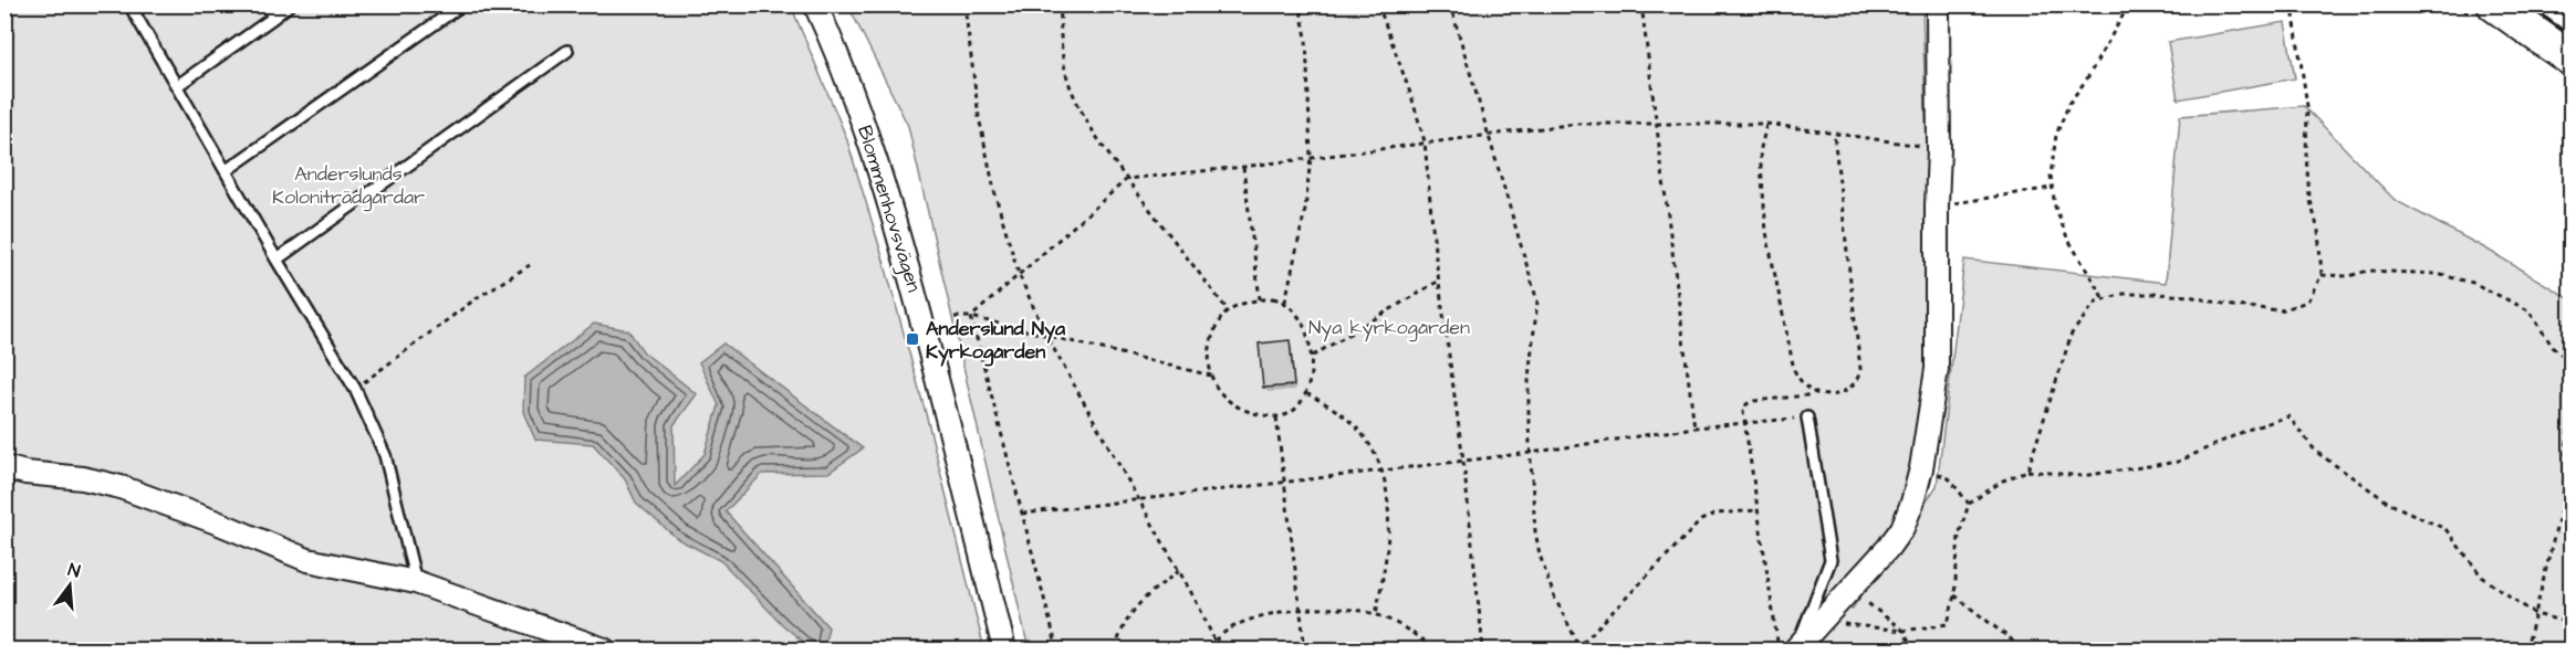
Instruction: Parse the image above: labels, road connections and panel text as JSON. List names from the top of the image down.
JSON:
{
  "streets": {
    "street": ["Blommenhovsvägen"]
  },
  "parks": ["Anderslunds Koloniträdgårdar", "Nya kyrkogården"],
  "places": {
    "transit": ["Anderslund Nya Kyrkogården"]
  },
  "north": "top"
}
